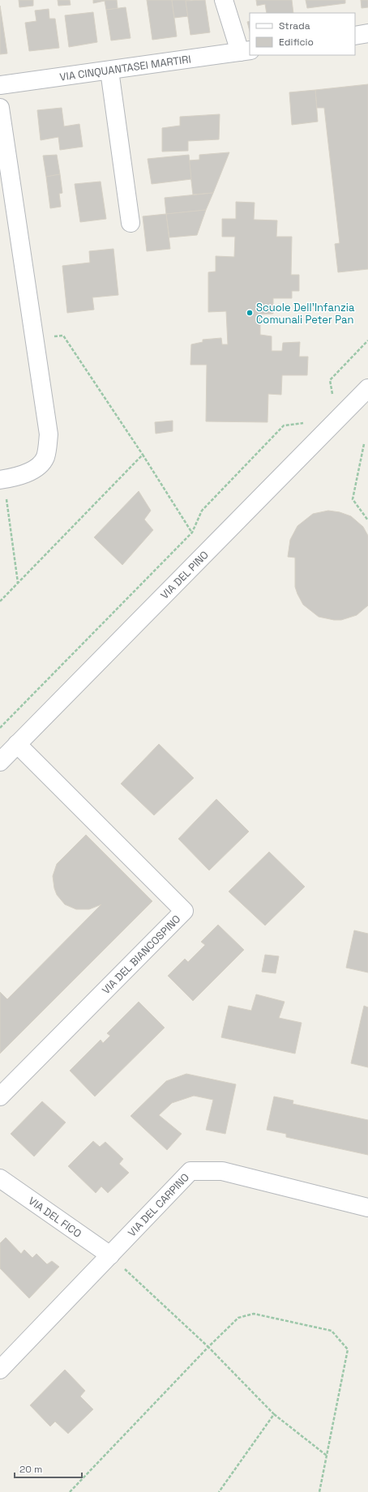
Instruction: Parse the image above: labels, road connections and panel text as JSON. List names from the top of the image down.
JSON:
{
  "streets": {
    "street": [
      "VIA CINQUANTASEI MARTIRI",
      "VIA DEL PINO",
      "VIA DEL BIANCOSPINO",
      "VIA DEL CARPINO",
      "VIA DEL FICO"
    ]
  },
  "crossings": [
    ["VIA DEL PINO", "VIA DEL BIANCOSPINO"],
    ["VIA DEL CARPINO", "VIA DEL FICO"]
  ],
  "places": ["Scuole Dell'Infanzia Comunali Peter Pan"],
  "legend": ["Strada", "Edificio"],
  "scale_bar": "20 m"
}
